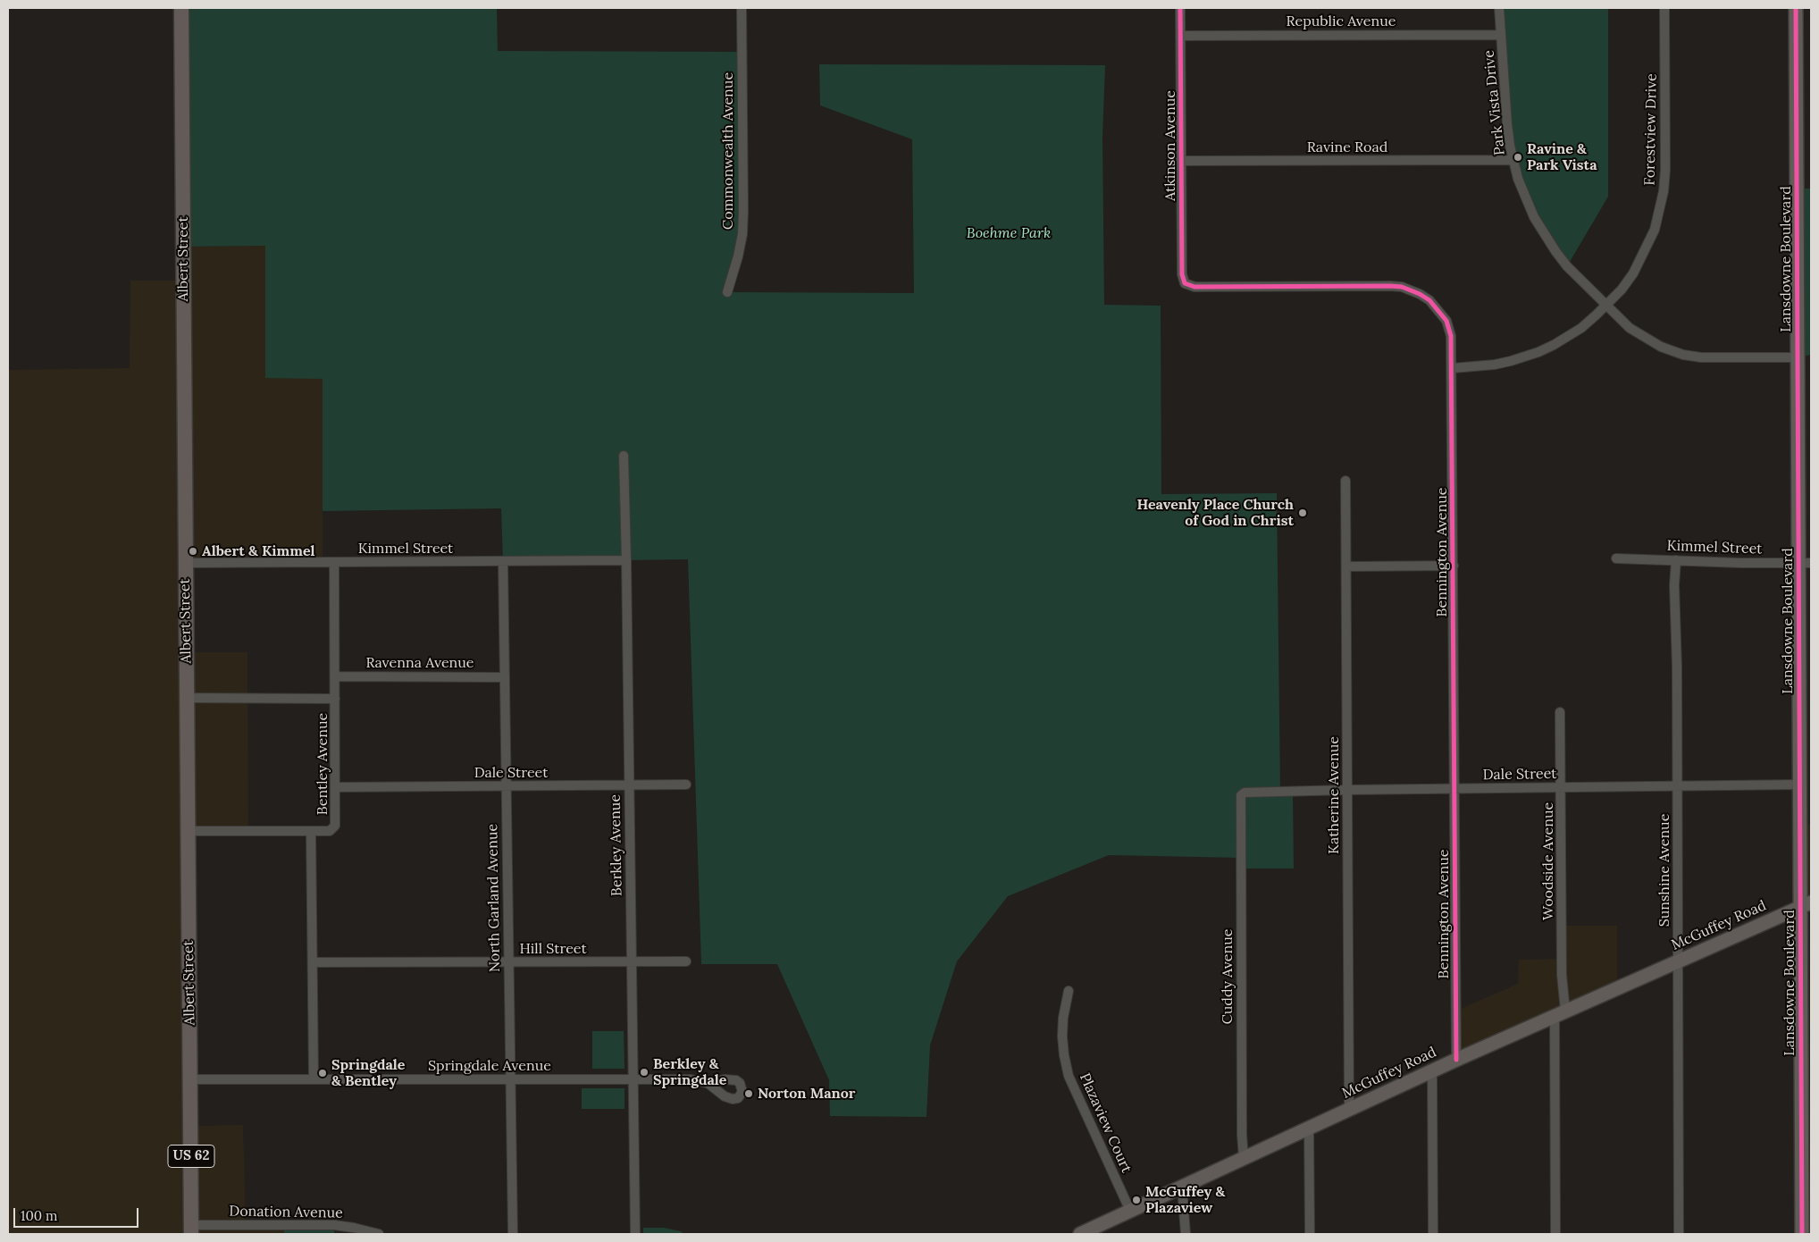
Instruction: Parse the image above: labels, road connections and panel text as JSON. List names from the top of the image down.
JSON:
{
  "streets": {
    "main road": ["Albert Street", "US 62"],
    "street": [
      "Republic Avenue",
      "Park Vista Drive",
      "Forestview Drive",
      "Atkinson Avenue",
      "Ravine Road",
      "Commonwealth Avenue",
      "Lansdowne Boulevard",
      "Kimmel Street",
      "Bennington Avenue",
      "Ravenna Avenue",
      "Bentley Avenue",
      "Dale Street",
      "Katherine Avenue",
      "Berkley Avenue",
      "Woodside Avenue",
      "Sunshine Avenue",
      "North Garland Avenue",
      "McGuffey Road",
      "Hill Street",
      "Cuddy Avenue",
      "Springdale Avenue",
      "Plazaview Court",
      "Donation Avenue"
    ]
  },
  "crossings": [
    ["Republic Avenue", "Park Vista Drive"],
    ["Republic Avenue", "Atkinson Avenue"],
    ["Park Vista Drive", "Forestview Drive"],
    ["Park Vista Drive", "Ravine Road"],
    ["Park Vista Drive", "Lansdowne Boulevard"],
    ["Forestview Drive", "Bennington Avenue"],
    ["Atkinson Avenue", "Ravine Road"],
    ["Atkinson Avenue", "Bennington Avenue"],
    ["Albert Street", "Kimmel Street"],
    ["Albert Street", "Springdale Avenue"],
    ["Albert Street", "Donation Avenue"],
    ["Lansdowne Boulevard", "Kimmel Street"],
    ["Lansdowne Boulevard", "Dale Street"],
    ["Lansdowne Boulevard", "McGuffey Road"],
    ["Kimmel Street", "Bentley Avenue"],
    ["Kimmel Street", "Berkley Avenue"],
    ["Kimmel Street", "Sunshine Avenue"],
    ["Kimmel Street", "North Garland Avenue"],
    ["Bennington Avenue", "Dale Street"],
    ["Bennington Avenue", "McGuffey Road"],
    ["Ravenna Avenue", "Bentley Avenue"],
    ["Ravenna Avenue", "North Garland Avenue"],
    ["Bentley Avenue", "Dale Street"],
    ["Bentley Avenue", "Hill Street"],
    ["Bentley Avenue", "Springdale Avenue"],
    ["Dale Street", "Katherine Avenue"],
    ["Dale Street", "Berkley Avenue"],
    ["Dale Street", "Woodside Avenue"],
    ["Dale Street", "Sunshine Avenue"],
    ["Dale Street", "North Garland Avenue"],
    ["Dale Street", "Cuddy Avenue"],
    ["Katherine Avenue", "McGuffey Road"],
    ["Berkley Avenue", "Hill Street"],
    ["Berkley Avenue", "Springdale Avenue"],
    ["Woodside Avenue", "McGuffey Road"],
    ["Sunshine Avenue", "McGuffey Road"],
    ["North Garland Avenue", "Hill Street"],
    ["North Garland Avenue", "Springdale Avenue"],
    ["McGuffey Road", "Cuddy Avenue"],
    ["McGuffey Road", "Plazaview Court"]
  ],
  "parks": ["Boehme Park"],
  "places": [
    "Ravine & Park Vista",
    "Heavenly Place Church of God in Christ",
    "Albert & Kimmel",
    "Berkley & Springdale",
    "Springdale & Bentley",
    "Norton Manor",
    "McGuffey & Plazaview"
  ],
  "scale_bar": "100 m"
}
